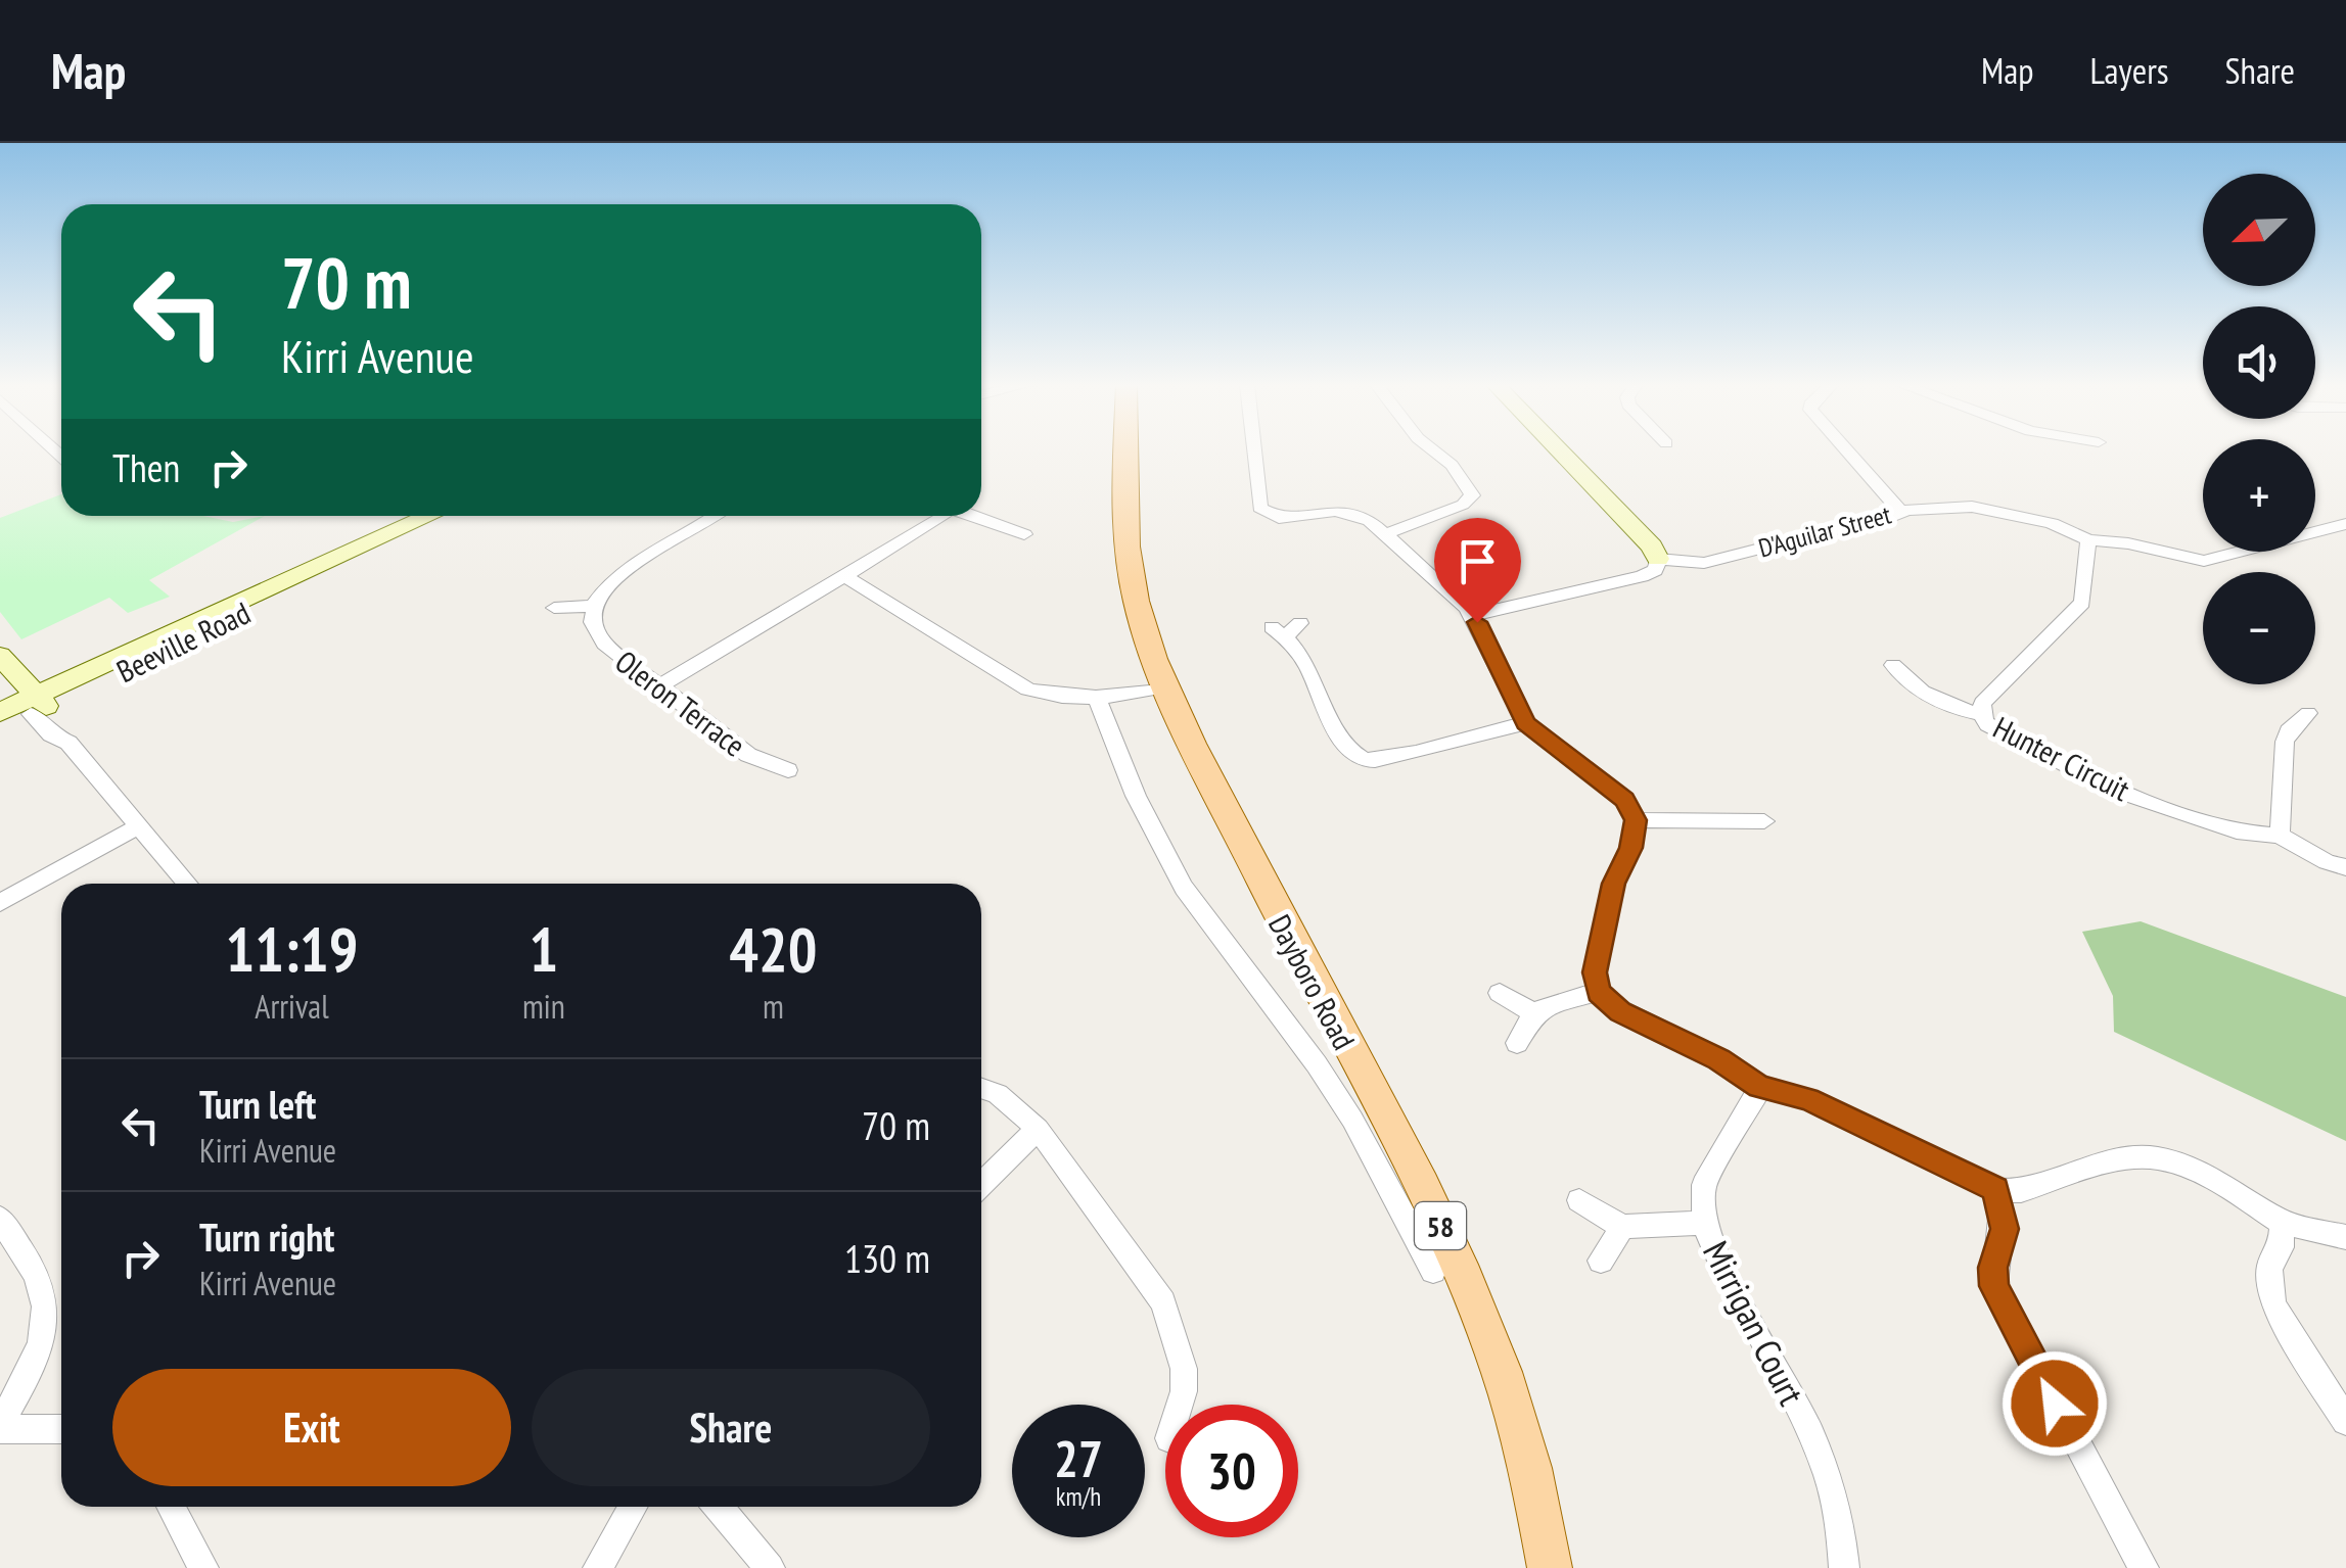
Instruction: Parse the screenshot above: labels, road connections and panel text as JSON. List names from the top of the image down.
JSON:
{
  "streets": {
    "main road": ["Dayboro Road", "58"],
    "street": [
      "D'Aguilar Street",
      "Beeville Road",
      "Oleron Terrace",
      "Hunter Circuit",
      "Mirrigan Court"
    ]
  },
  "crossings": [
    ["D'Aguilar Street", "Hunter Circuit"]
  ],
  "north": "bottom left",
  "page": {
    "header": "Map",
    "nav": ["Map", "Layers", "Share"],
    "map_buttons": ["+", "−"],
    "turn": ["70 m", "Kirri Avenue"],
    "then": "Then",
    "eta": [
      "11:19",
      "Arrival",
      "1",
      "min",
      "420",
      "m"
    ],
    "list": [
      {
        "name": "Turn left",
        "note": "Kirri Avenue",
        "value": "70 m"
      },
      {
        "name": "Turn right",
        "note": "Kirri Avenue",
        "value": "130 m"
      }
    ],
    "buttons": ["Exit", "Share"],
    "speed": "27 km/h",
    "limit": "30"
  }
}
